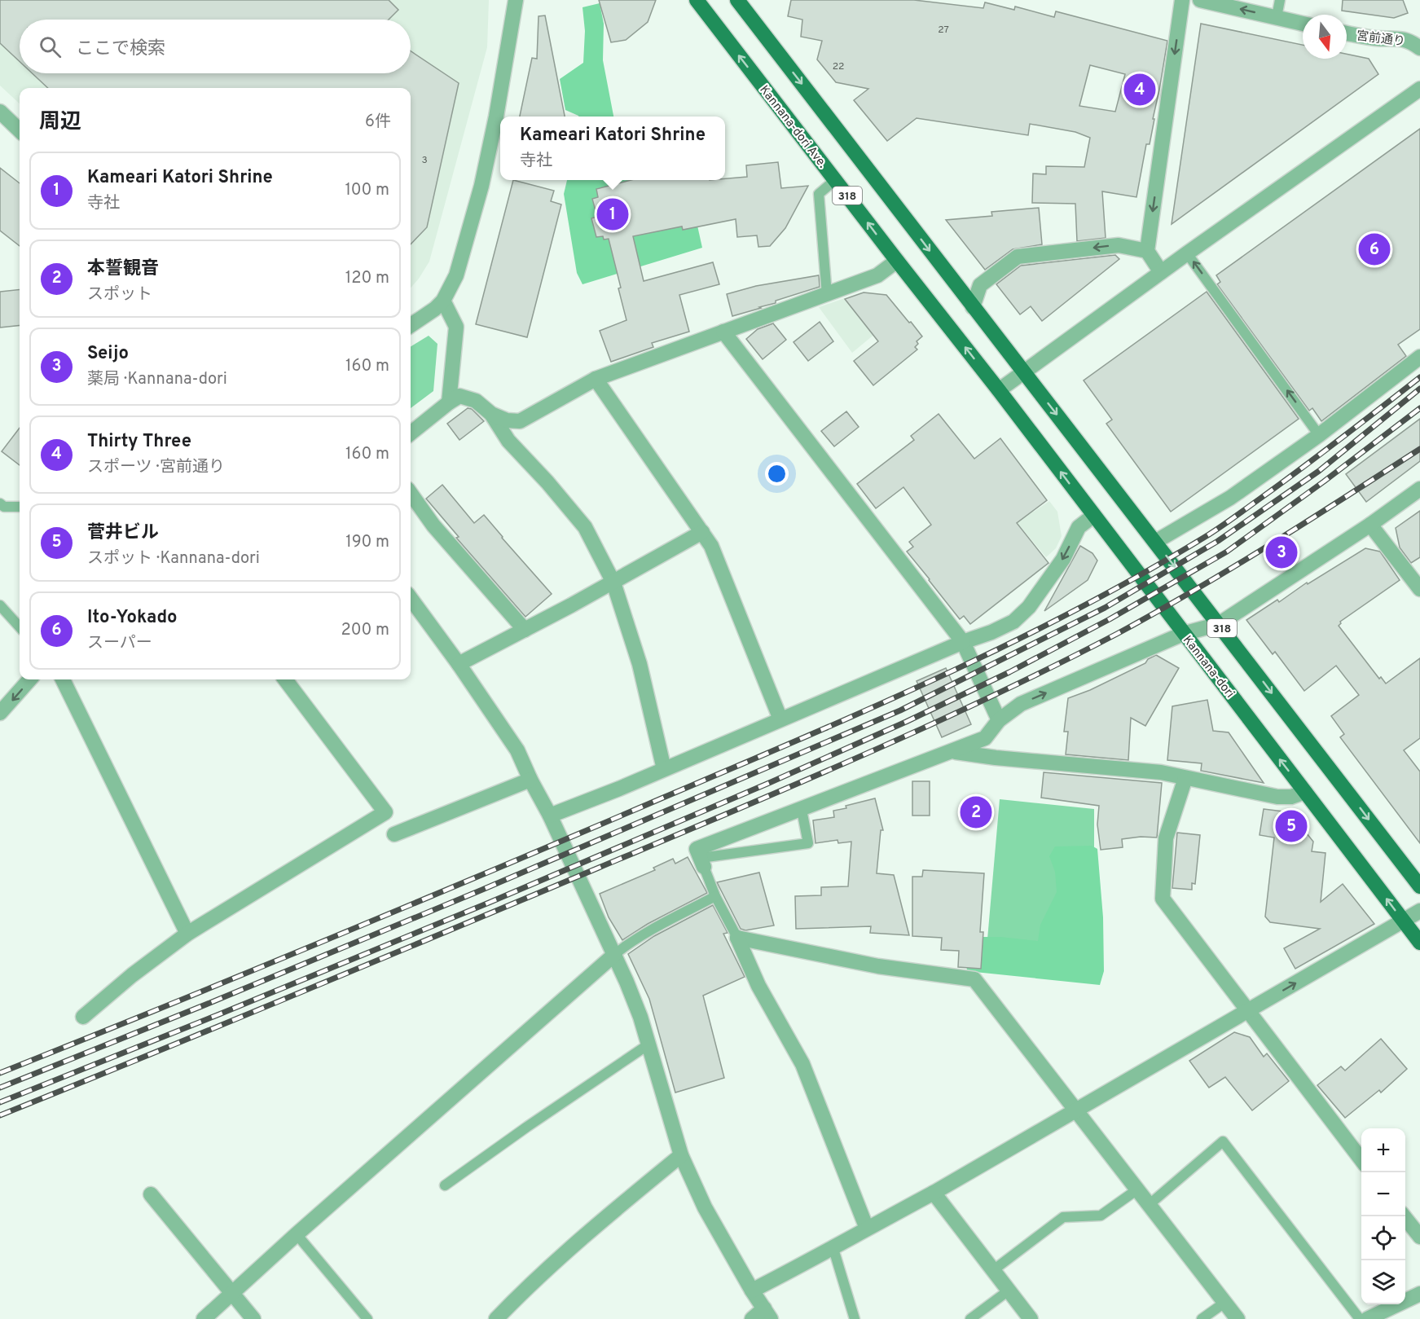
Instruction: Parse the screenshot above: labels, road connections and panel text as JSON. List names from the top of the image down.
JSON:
{
  "streets": {
    "main road": ["Kannana-dori Ave.", "318", "Kannana-dori"],
    "street": ["宮前通り"]
  },
  "crossings": [
    ["Kannana-dori Ave.", "Kannana-dori"]
  ],
  "house_numbers": ["27", "22", "3"],
  "north": "bottom",
  "page": {
    "search": "ここで検索",
    "pins": [
      "4",
      "1",
      "6",
      "3",
      "2",
      "5"
    ],
    "heading": ["周辺", "6件"],
    "popup": ["Kameari Katori Shrine", "寺社"],
    "list": [
      {
        "mark": "1",
        "name": "Kameari Katori Shrine",
        "note": "寺社",
        "value": "100 m"
      },
      {
        "mark": "2",
        "name": "本誓観音",
        "note": "スポット",
        "value": "120 m"
      },
      {
        "mark": "3",
        "name": "Seijo",
        "note": "薬局 · Kannana-dori",
        "value": "160 m"
      },
      {
        "mark": "4",
        "name": "Thirty Three",
        "note": "スポーツ · 宮前通り",
        "value": "160 m"
      },
      {
        "mark": "5",
        "name": "菅井ビル",
        "note": "スポット · Kannana-dori",
        "value": "190 m"
      },
      {
        "mark": "6",
        "name": "Ito-Yokado",
        "note": "スーパー",
        "value": "200 m"
      }
    ],
    "map_buttons": ["+", "−"]
  }
}
